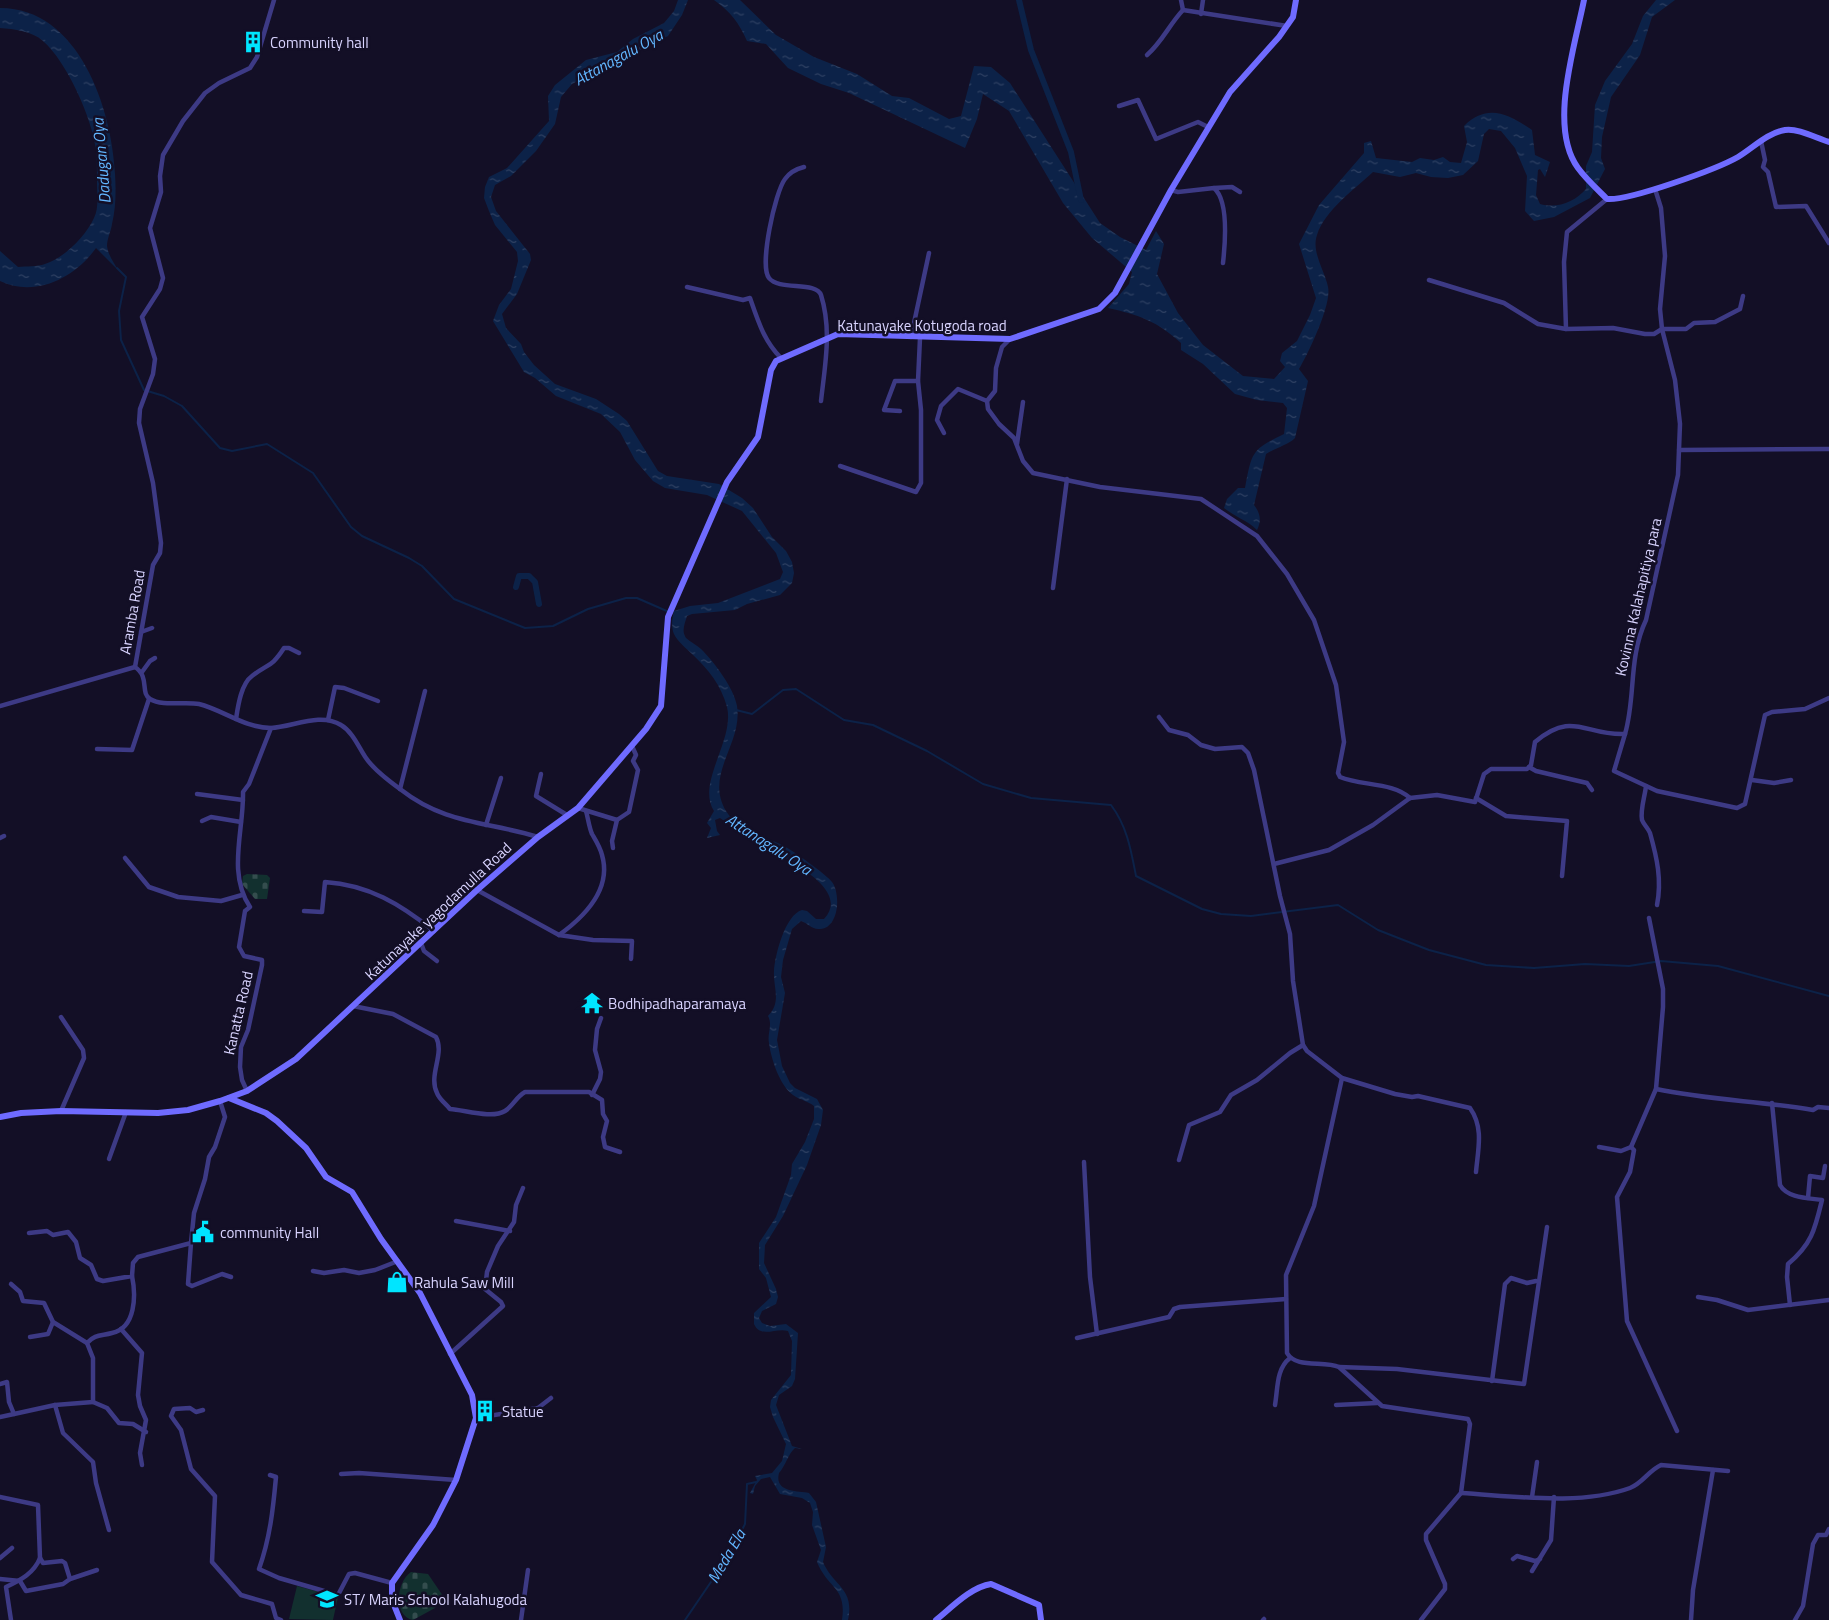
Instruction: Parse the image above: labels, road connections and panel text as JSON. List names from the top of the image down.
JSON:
{
  "streets": {
    "main road": ["Katunayake Kotugoda road", "Katunayake yagodamulla Road"],
    "street": ["Kovinna Kalahapitiya para", "Aramba Road", "Kanatta Road"]
  },
  "crossings": [
    ["Katunayake Kotugoda road", "Katunayake yagodamulla Road"],
    ["Katunayake yagodamulla Road", "Kanatta Road"]
  ],
  "water": ["Attanagalu Oya", "Dadugan Oya", "Meda Ela"],
  "places": {
    "building": ["Community hall", "Statue"],
    "temple": ["Bodhipadhaparamaya"],
    "public building": ["community Hall"],
    "shop": ["Rahula Saw Mill"],
    "school or university": ["ST/ Maris School Kalahugoda"]
  }
}
